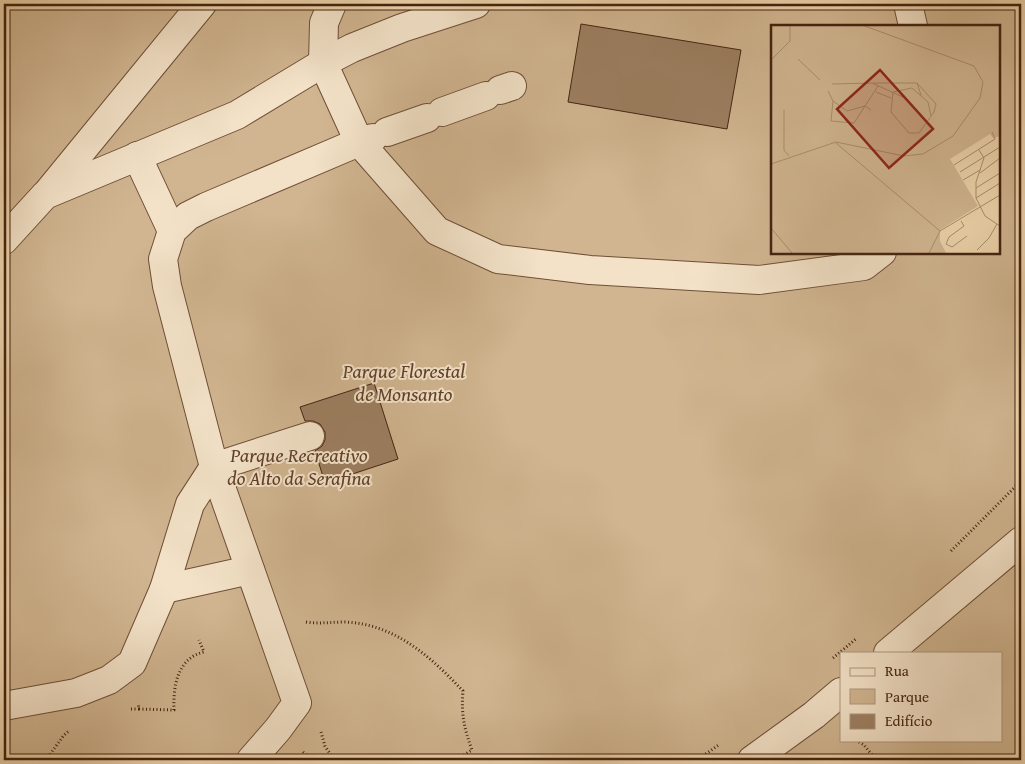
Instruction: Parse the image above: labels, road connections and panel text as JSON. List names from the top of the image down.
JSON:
{
  "parks": ["Parque Florestal de Monsanto", "Parque Recreativo do Alto da Serafina"],
  "legend": ["Rua", "Parque", "Edifício"]
}
